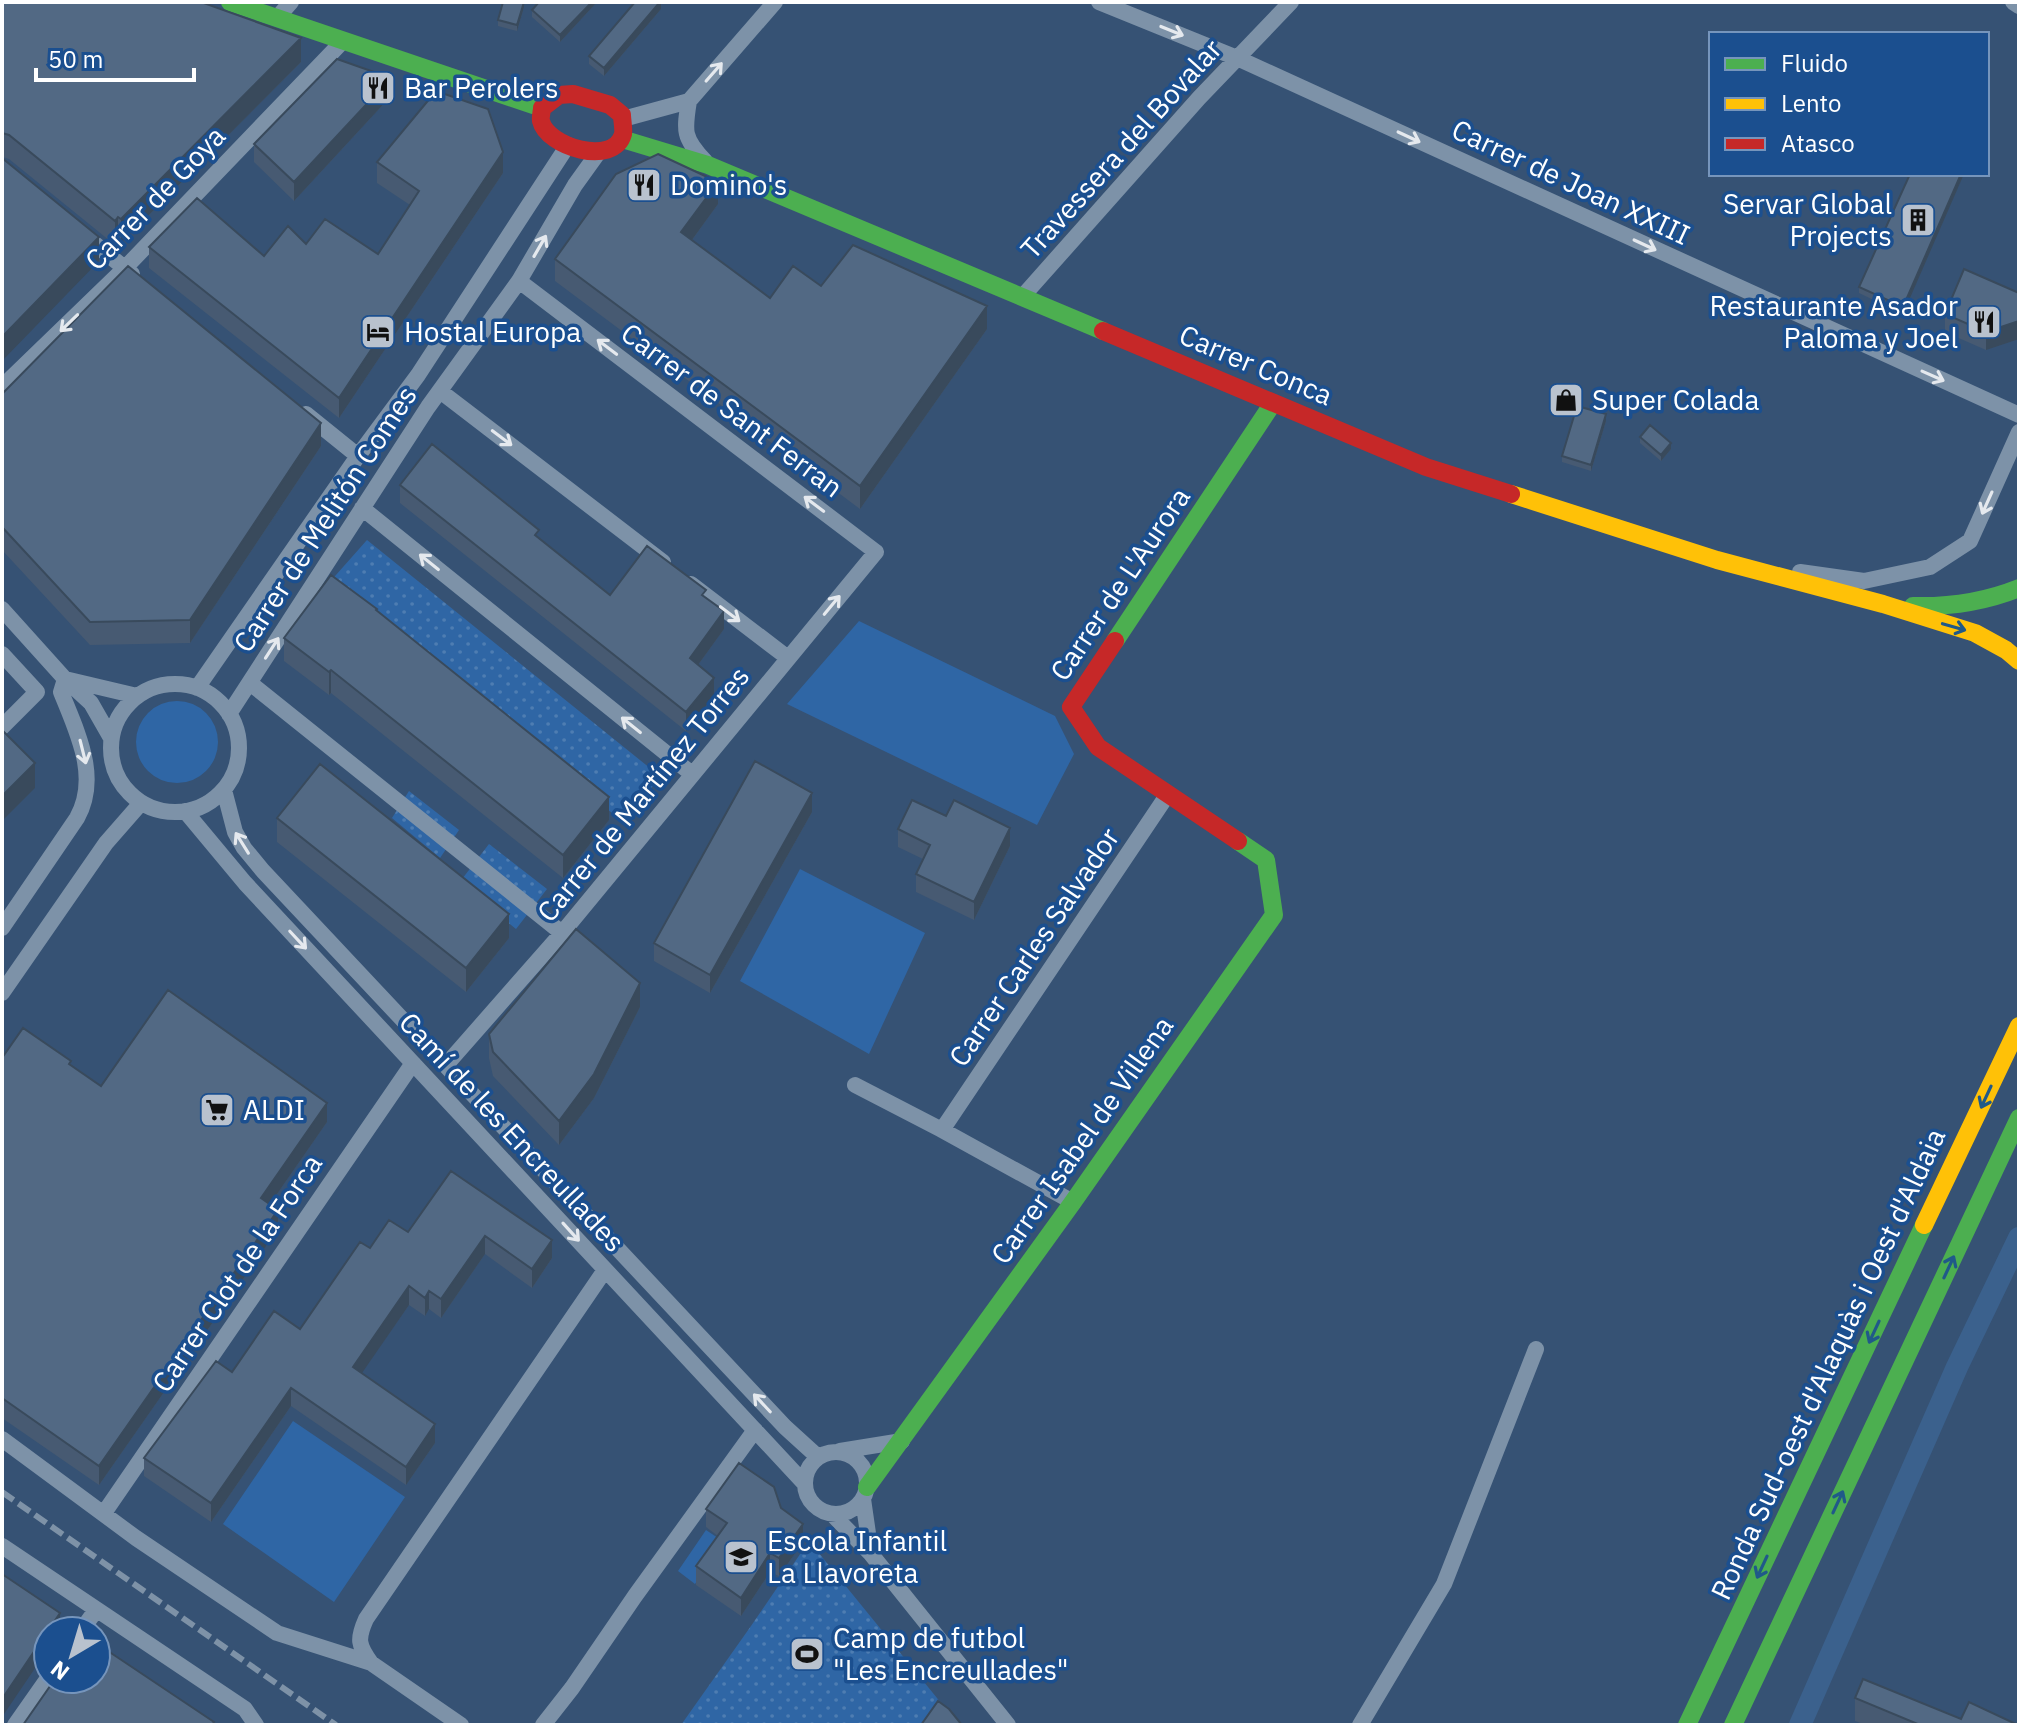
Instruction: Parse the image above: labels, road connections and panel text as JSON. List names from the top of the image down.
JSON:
{
  "streets": {
    "street": [
      "Travessera del Bovalar",
      "Carrer de Joan XXIII",
      "Carrer de Goya",
      "Carrer Conca",
      "Carrer de Sant Ferran",
      "Carrer de Melitón Comes",
      "Carrer de L'Aurora",
      "Carrer de Martínez Torres",
      "Carrer Carles Salvador",
      "Camí de les Encreullades",
      "Carrer Isabel de Villena",
      "Carrer Clot de la Forca",
      "Ronda Sud-oest d'Alaquàs i Oest d'Aldaia"
    ]
  },
  "crossings": [
    ["Travessera del Bovalar", "Carrer de Joan XXIII"],
    ["Travessera del Bovalar", "Carrer Conca"],
    ["Carrer Conca", "Carrer de Melitón Comes"],
    ["Carrer Conca", "Carrer de L'Aurora"],
    ["Carrer de Sant Ferran", "Carrer de Melitón Comes"],
    ["Carrer de Sant Ferran", "Carrer de Martínez Torres"],
    ["Carrer de Melitón Comes", "Camí de les Encreullades"],
    ["Carrer de L'Aurora", "Carrer Carles Salvador"],
    ["Carrer de L'Aurora", "Carrer Isabel de Villena"],
    ["Carrer de Martínez Torres", "Camí de les Encreullades"],
    ["Camí de les Encreullades", "Carrer Isabel de Villena"],
    ["Camí de les Encreullades", "Carrer Clot de la Forca"]
  ],
  "one_way": ["Carrer de Joan XXIII", "Carrer de Goya"],
  "places": {
    "restaurant": ["Bar Perolers", "Domino's", "Restaurante Asador Paloma y Joel"],
    "building": ["Servar Global Projects"],
    "hotel": ["Hostal Europa"],
    "shop": ["Super Colada"],
    "supermarket": ["ALDI"],
    "school or university": ["Escola Infantil La Llavoreta"],
    "sports": ["Camp de futbol \"Les Encreullades\""]
  },
  "legend": ["Fluido", "Lento", "Atasco"],
  "scale_bar": "50 m",
  "north": "bottom left"
}
